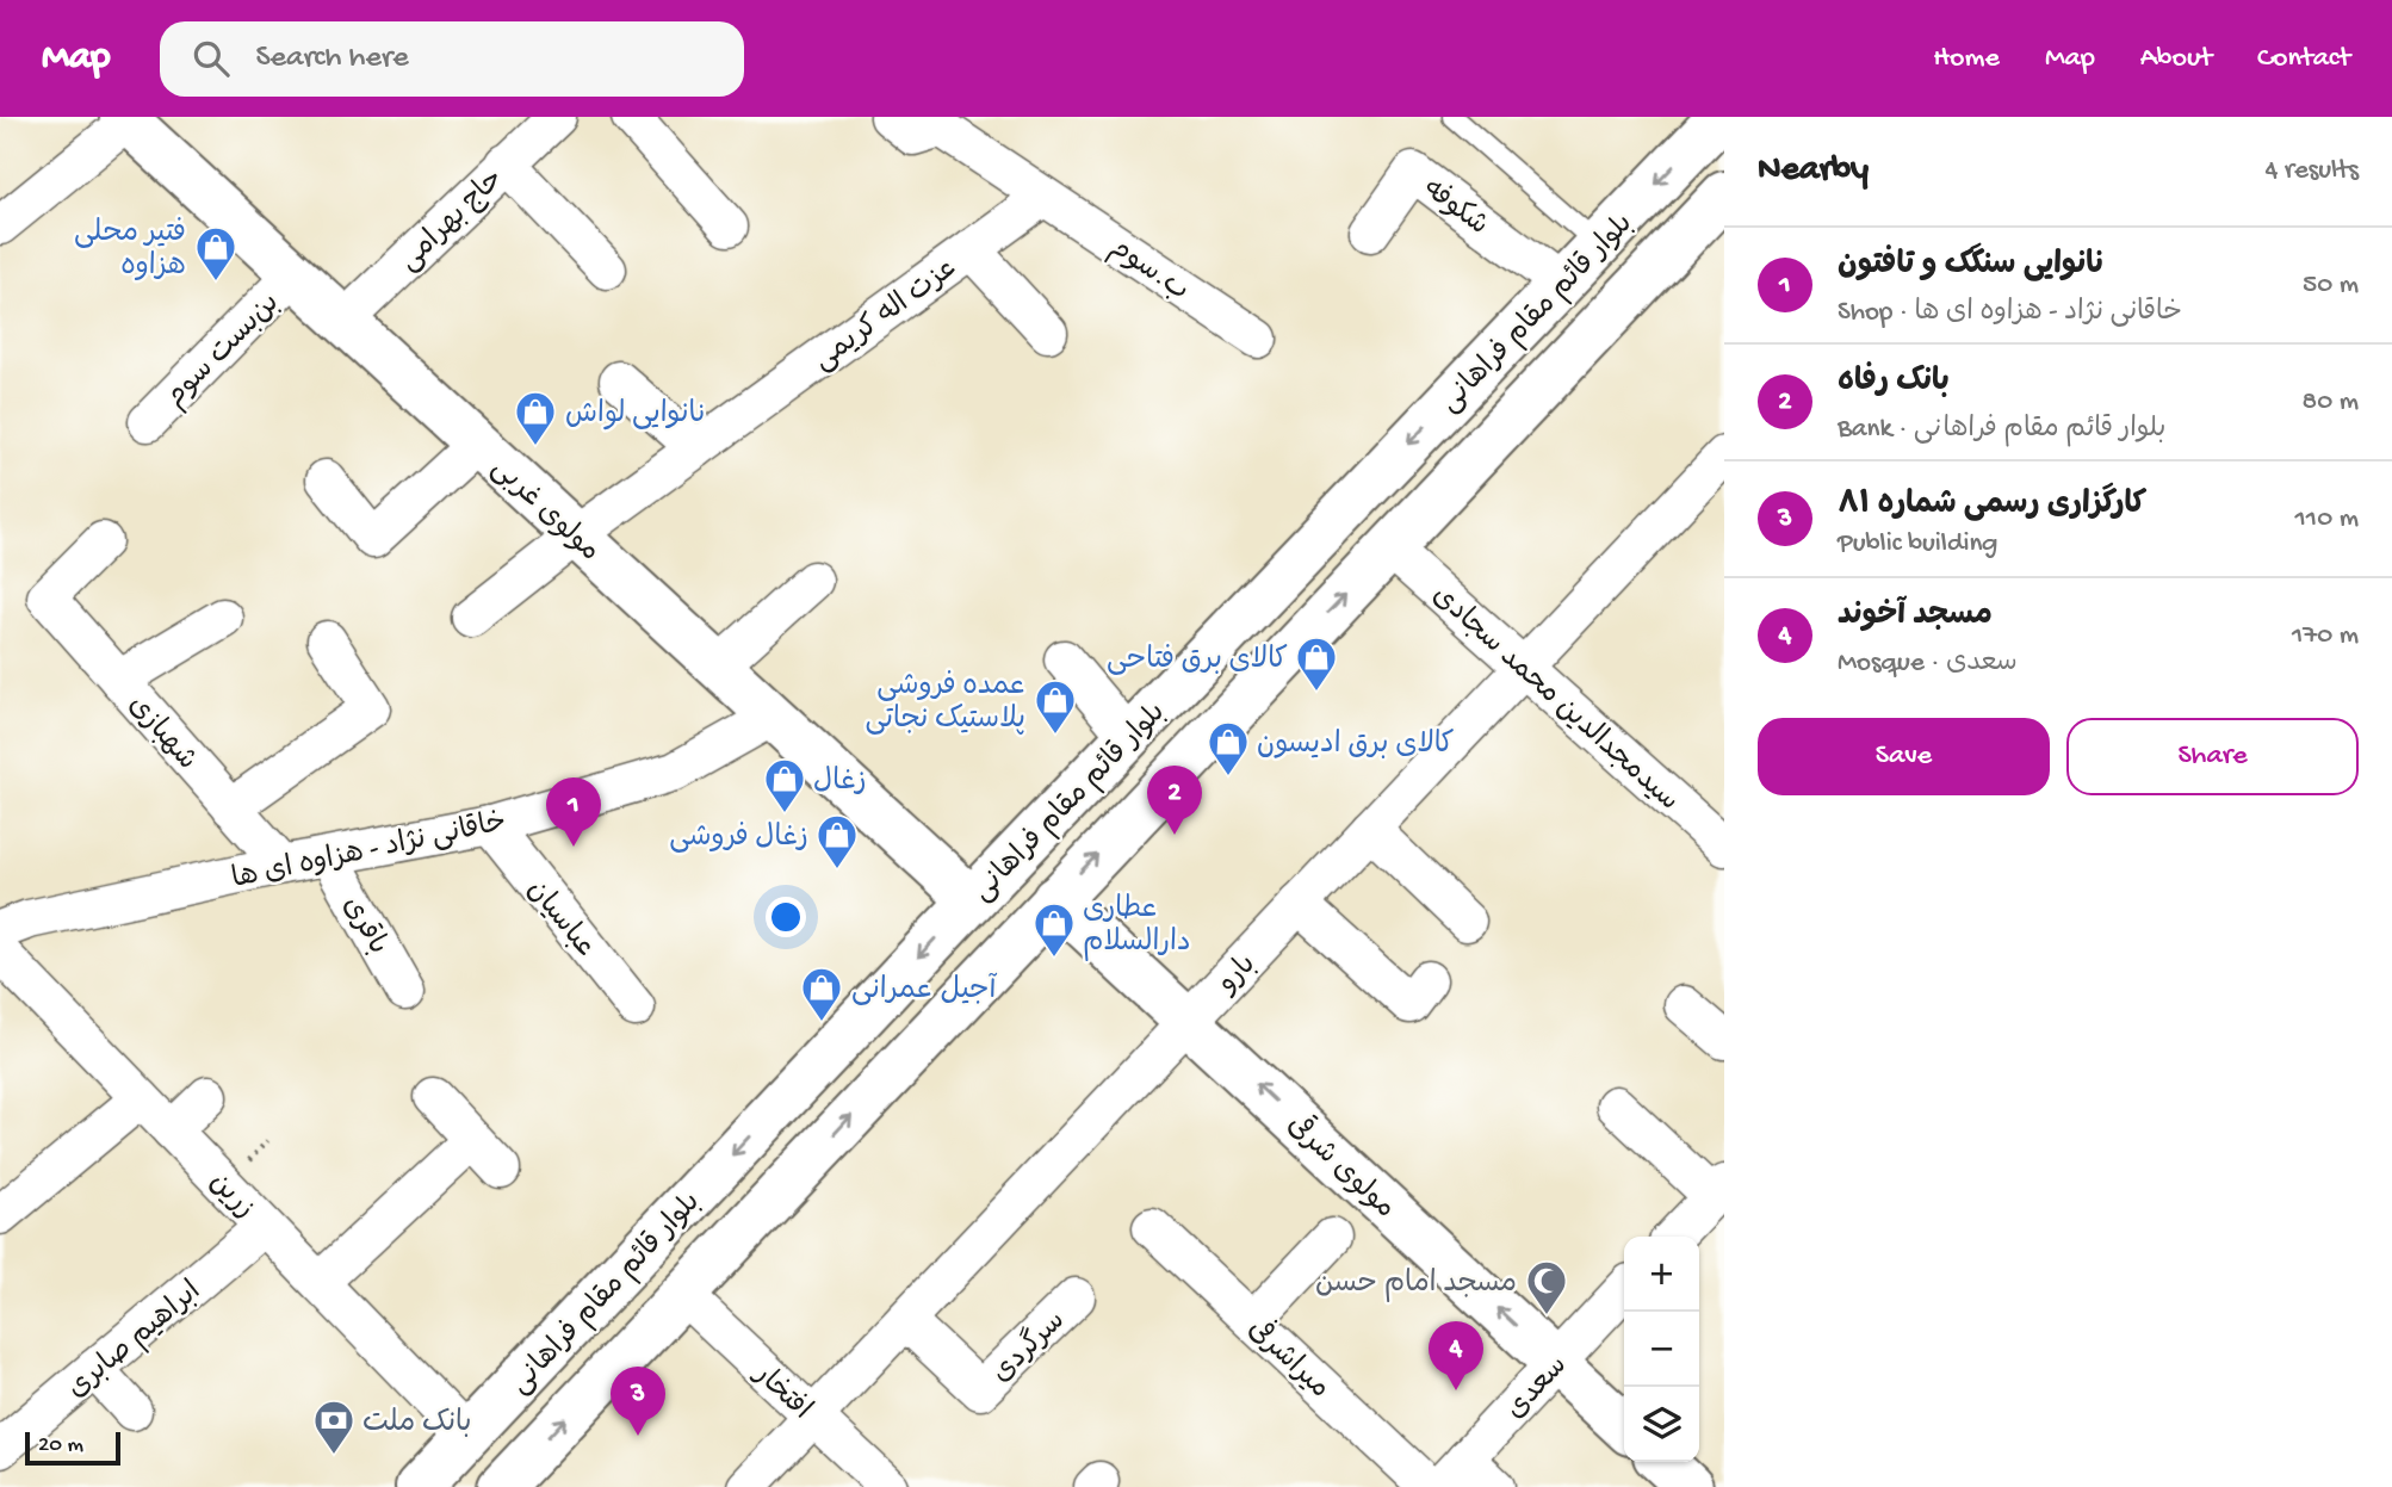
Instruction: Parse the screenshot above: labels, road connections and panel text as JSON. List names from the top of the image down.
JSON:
{
  "streets": {
    "main road": ["بلوار قائم مقام فراهانی", "مولوی غربی", "مولوی شرقی"],
    "street": [
      "شکوفه",
      "حاج بهرامی",
      "ب.سوم",
      "عزت اله کریمی",
      "بن‌بست سوم",
      "سیدمجدالدین محمد سجادی",
      "شهبازی",
      "خاقانی نژاد - هزاوه ای ها",
      "عباسیان",
      "باقری",
      "بارو",
      "زرین",
      "ابراهیم صابری",
      "سرگردی",
      "میراشرفی",
      "سعدی",
      "افتخار"
    ]
  },
  "crossings": [
    ["شکوفه", "بلوار قائم مقام فراهانی"],
    ["حاج بهرامی", "مولوی غربی"],
    ["ب.سوم", "عزت اله کریمی"],
    ["بلوار قائم مقام فراهانی", "مولوی غربی"],
    ["بلوار قائم مقام فراهانی", "سیدمجدالدین محمد سجادی"],
    ["بلوار قائم مقام فراهانی", "مولوی شرقی"],
    ["بلوار قائم مقام فراهانی", "زرین"],
    ["بلوار قائم مقام فراهانی", "افتخار"],
    ["عزت اله کریمی", "مولوی غربی"],
    ["بن‌بست سوم", "مولوی غربی"],
    ["مولوی غربی", "خاقانی نژاد - هزاوه ای ها"],
    ["سیدمجدالدین محمد سجادی", "بارو"],
    ["شهبازی", "خاقانی نژاد - هزاوه ای ها"],
    ["خاقانی نژاد - هزاوه ای ها", "عباسیان"],
    ["خاقانی نژاد - هزاوه ای ها", "باقری"],
    ["بارو", "مولوی شرقی"],
    ["بارو", "سرگردی"],
    ["بارو", "افتخار"],
    ["مولوی شرقی", "سعدی"],
    ["زرین", "ابراهیم صابری"]
  ],
  "one_way": ["مولوی شرقی"],
  "places": {
    "shop": [
      "فتیر محلی هزاوه",
      "نانوایی لواش",
      "کالای برق فتاحی",
      "عمده فروشی پلاستیک نجاتی",
      "کالای برق ادیسون",
      "زغال",
      "زغال فروشی",
      "عطاری دارالسلام",
      "آجیل عمرانی"
    ],
    "mosque": ["مسجد امام حسن"],
    "bank": ["بانک ملت"]
  },
  "scale_bar": "20 m",
  "page": {
    "header": "Map",
    "search": "Search here",
    "nav": [
      "Home",
      "Map",
      "About",
      "Contact"
    ],
    "heading": ["Nearby", "4 results"],
    "list": [
      {
        "mark": "1",
        "name": "نانوایی سنگک و تافتون",
        "note": "Shop · خاقانی نژاد - هزاوه ای ها",
        "value": "50 m"
      },
      {
        "mark": "2",
        "name": "بانک رفاه",
        "note": "Bank · بلوار قائم مقام فراهانی",
        "value": "80 m"
      },
      {
        "mark": "3",
        "name": "کارگزاری رسمی شماره ۸۱",
        "note": "Public building",
        "value": "110 m"
      },
      {
        "mark": "4",
        "name": "مسجد آخوند",
        "note": "Mosque · سعدی",
        "value": "170 m"
      }
    ],
    "buttons": ["Save", "Share"],
    "pins": [
      "2",
      "1",
      "4",
      "3"
    ],
    "map_buttons": ["+", "−"],
    "scale": "20 m"
  }
}
